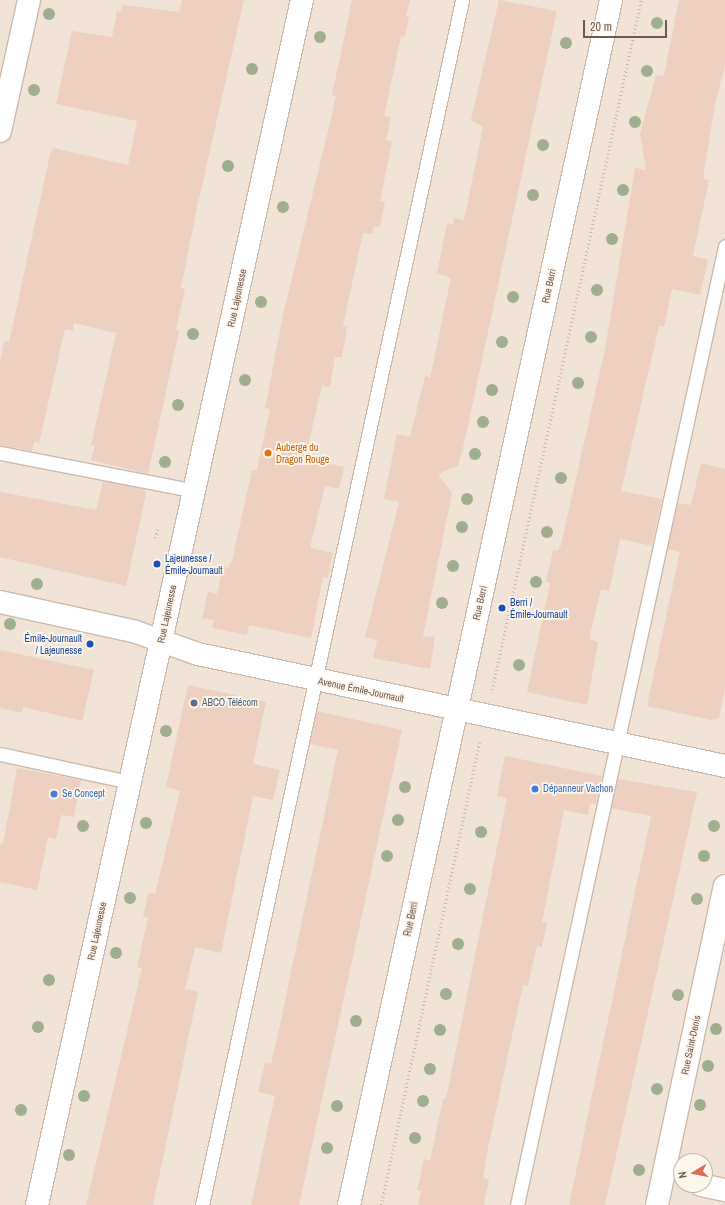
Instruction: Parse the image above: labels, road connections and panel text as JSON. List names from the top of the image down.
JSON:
{
  "streets": {
    "main road": [
      "Rue Berri",
      "Rue Lajeunesse",
      "Avenue Émile-Journault",
      "Rue Saint-Denis"
    ]
  },
  "crossings": [
    ["Rue Berri", "Avenue Émile-Journault"],
    ["Rue Lajeunesse", "Avenue Émile-Journault"]
  ],
  "places": [
    "Auberge du Dragon Rouge",
    "Lajeunesse / Émile-Journault",
    "Berri / Émile-Journault",
    "Émile-Journault / Lajeunesse",
    "ABCO Télécom",
    "Dépanneur Vachon",
    "Se Concept"
  ],
  "scale_bar": "20 m",
  "north": "left"
}
